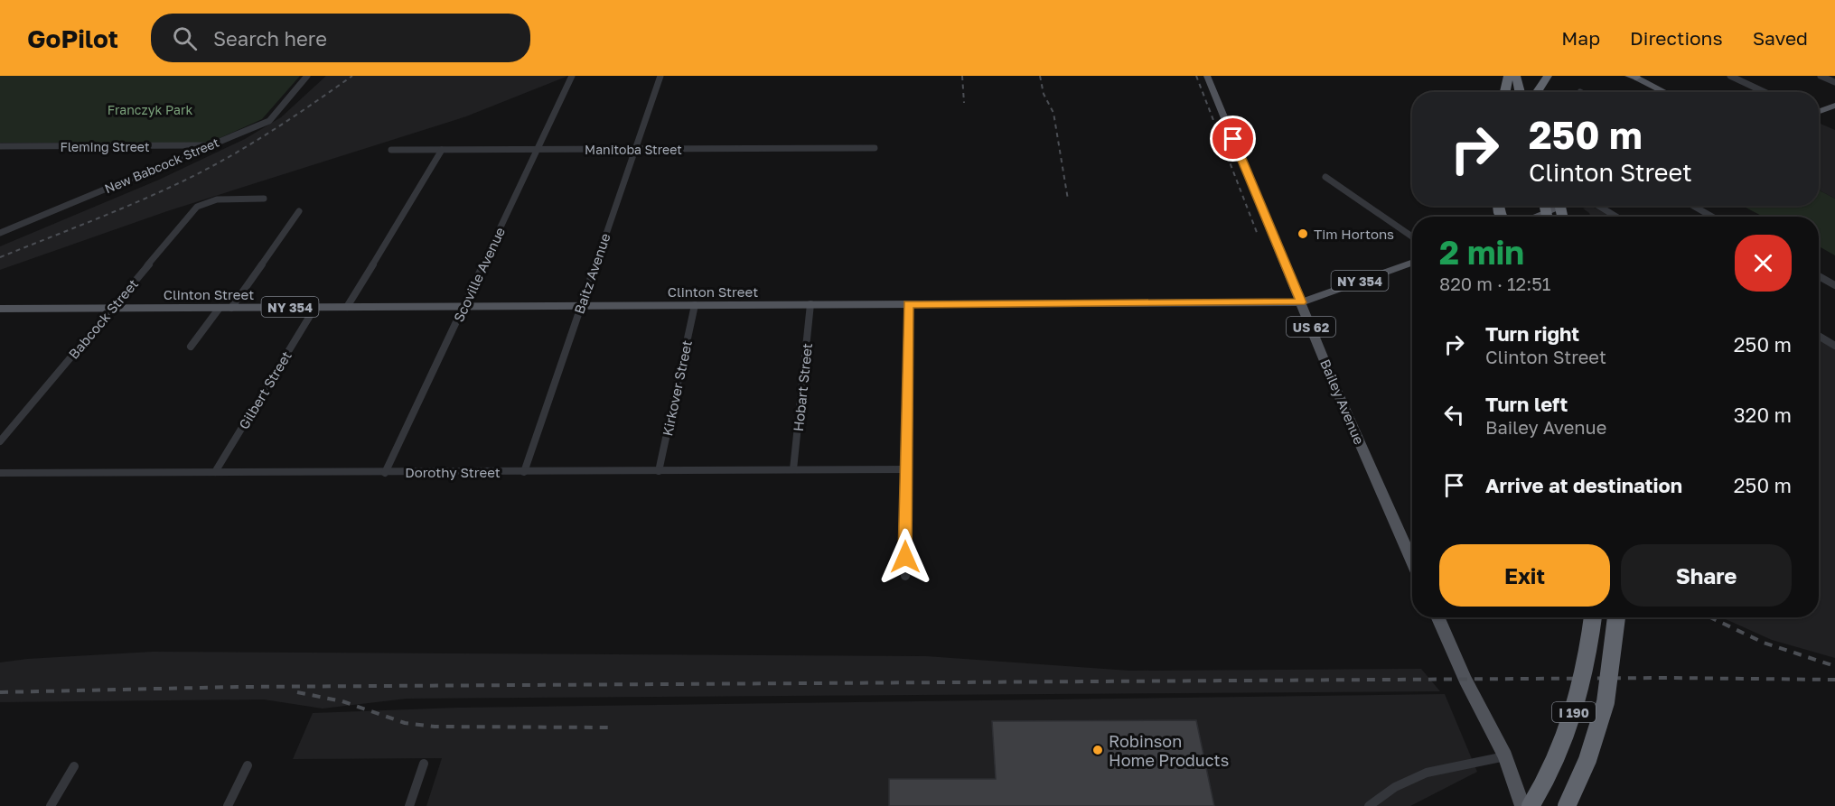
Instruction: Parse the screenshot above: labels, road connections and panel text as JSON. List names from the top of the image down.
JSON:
{
  "streets": {
    "highway": ["I 190"],
    "main road": [
      "NY 354",
      "Clinton Street",
      "US 62",
      "Bailey Avenue"
    ],
    "street": [
      "Fleming Street",
      "Manitoba Street",
      "New Babcock Street",
      "Baitz Avenue",
      "Scoville Avenue",
      "Babcock Street",
      "Hobart Street",
      "Kirkover Street",
      "Gilbert Street",
      "Dorothy Street"
    ]
  },
  "crossings": [
    ["Fleming Street", "New Babcock Street"],
    ["Manitoba Street", "Baitz Avenue"],
    ["Manitoba Street", "Scoville Avenue"],
    ["Baitz Avenue", "Clinton Street"],
    ["Baitz Avenue", "Dorothy Street"],
    ["Scoville Avenue", "Clinton Street"],
    ["Scoville Avenue", "Dorothy Street"],
    ["Clinton Street", "Babcock Street"],
    ["Clinton Street", "Hobart Street"],
    ["Clinton Street", "Kirkover Street"],
    ["Clinton Street", "Gilbert Street"],
    ["Clinton Street", "Bailey Avenue"],
    ["Hobart Street", "Dorothy Street"],
    ["Kirkover Street", "Dorothy Street"],
    ["Gilbert Street", "Dorothy Street"]
  ],
  "parks": ["Franczyk Park"],
  "places": ["Tim Hortons", "Robinson Home Products"],
  "page": {
    "header": "GoPilot",
    "search": "Search here",
    "nav": ["Map", "Directions", "Saved"],
    "turn": ["250 m", "Clinton Street"],
    "heading": ["2 min", "820 m · 12:51"],
    "list": [
      {
        "name": "Turn right",
        "note": "Clinton Street",
        "value": "250 m"
      },
      {
        "name": "Turn left",
        "note": "Bailey Avenue",
        "value": "320 m"
      },
      {
        "name": "Arrive at destination",
        "value": "250 m"
      }
    ],
    "buttons": ["Exit", "Share"]
  }
}
